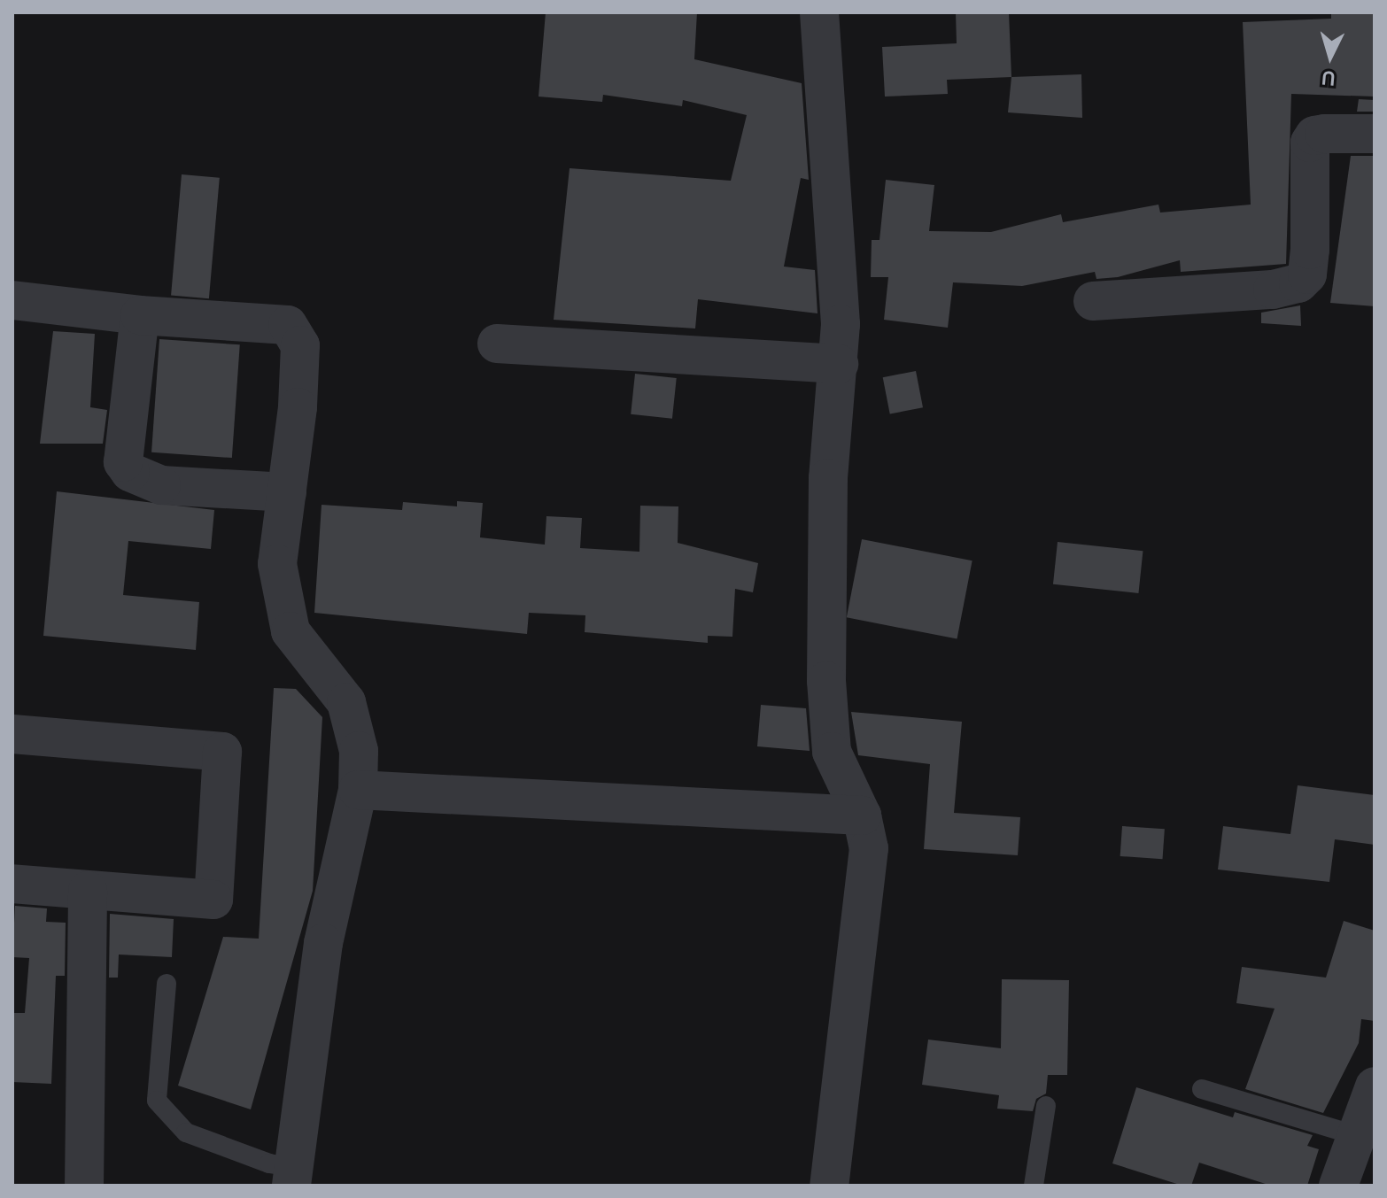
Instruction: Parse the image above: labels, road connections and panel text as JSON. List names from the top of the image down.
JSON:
{
  "north": "bottom"
}
